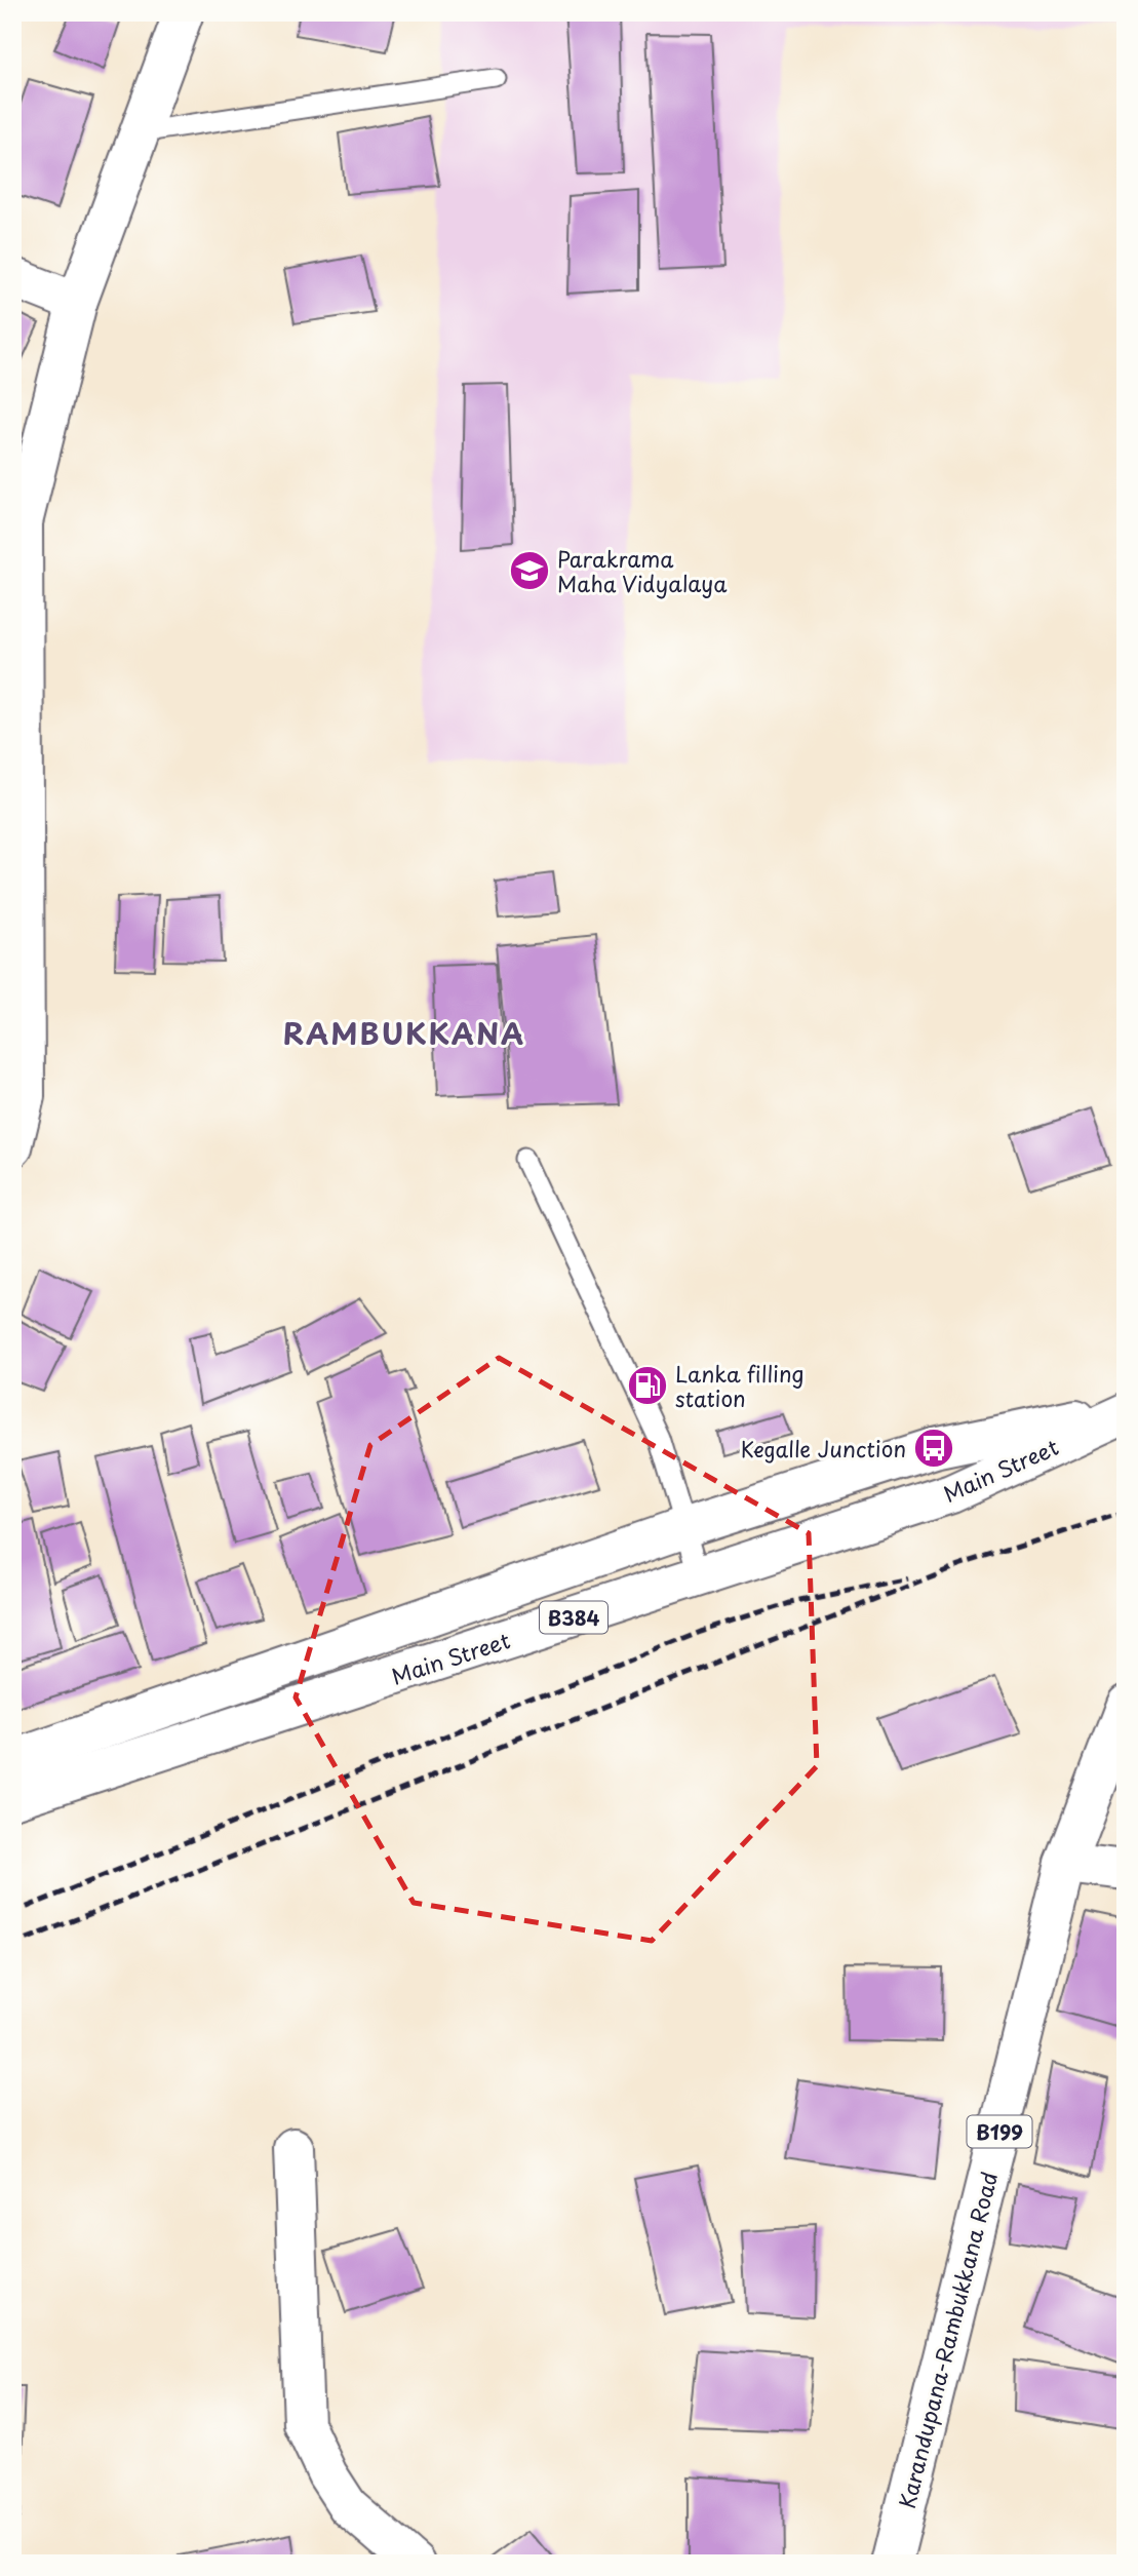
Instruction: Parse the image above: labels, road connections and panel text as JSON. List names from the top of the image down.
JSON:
{
  "streets": {
    "main road": [
      "Main Street",
      "B384",
      "B199",
      "Karandupana-Rambukkana Road"
    ]
  },
  "districts": ["RAMBUKKANA"],
  "places": {
    "school or university": ["Parakrama Maha Vidyalaya"],
    "fuel station": ["Lanka filling station"],
    "bus stop": ["Kegalle Junction"]
  }
}
